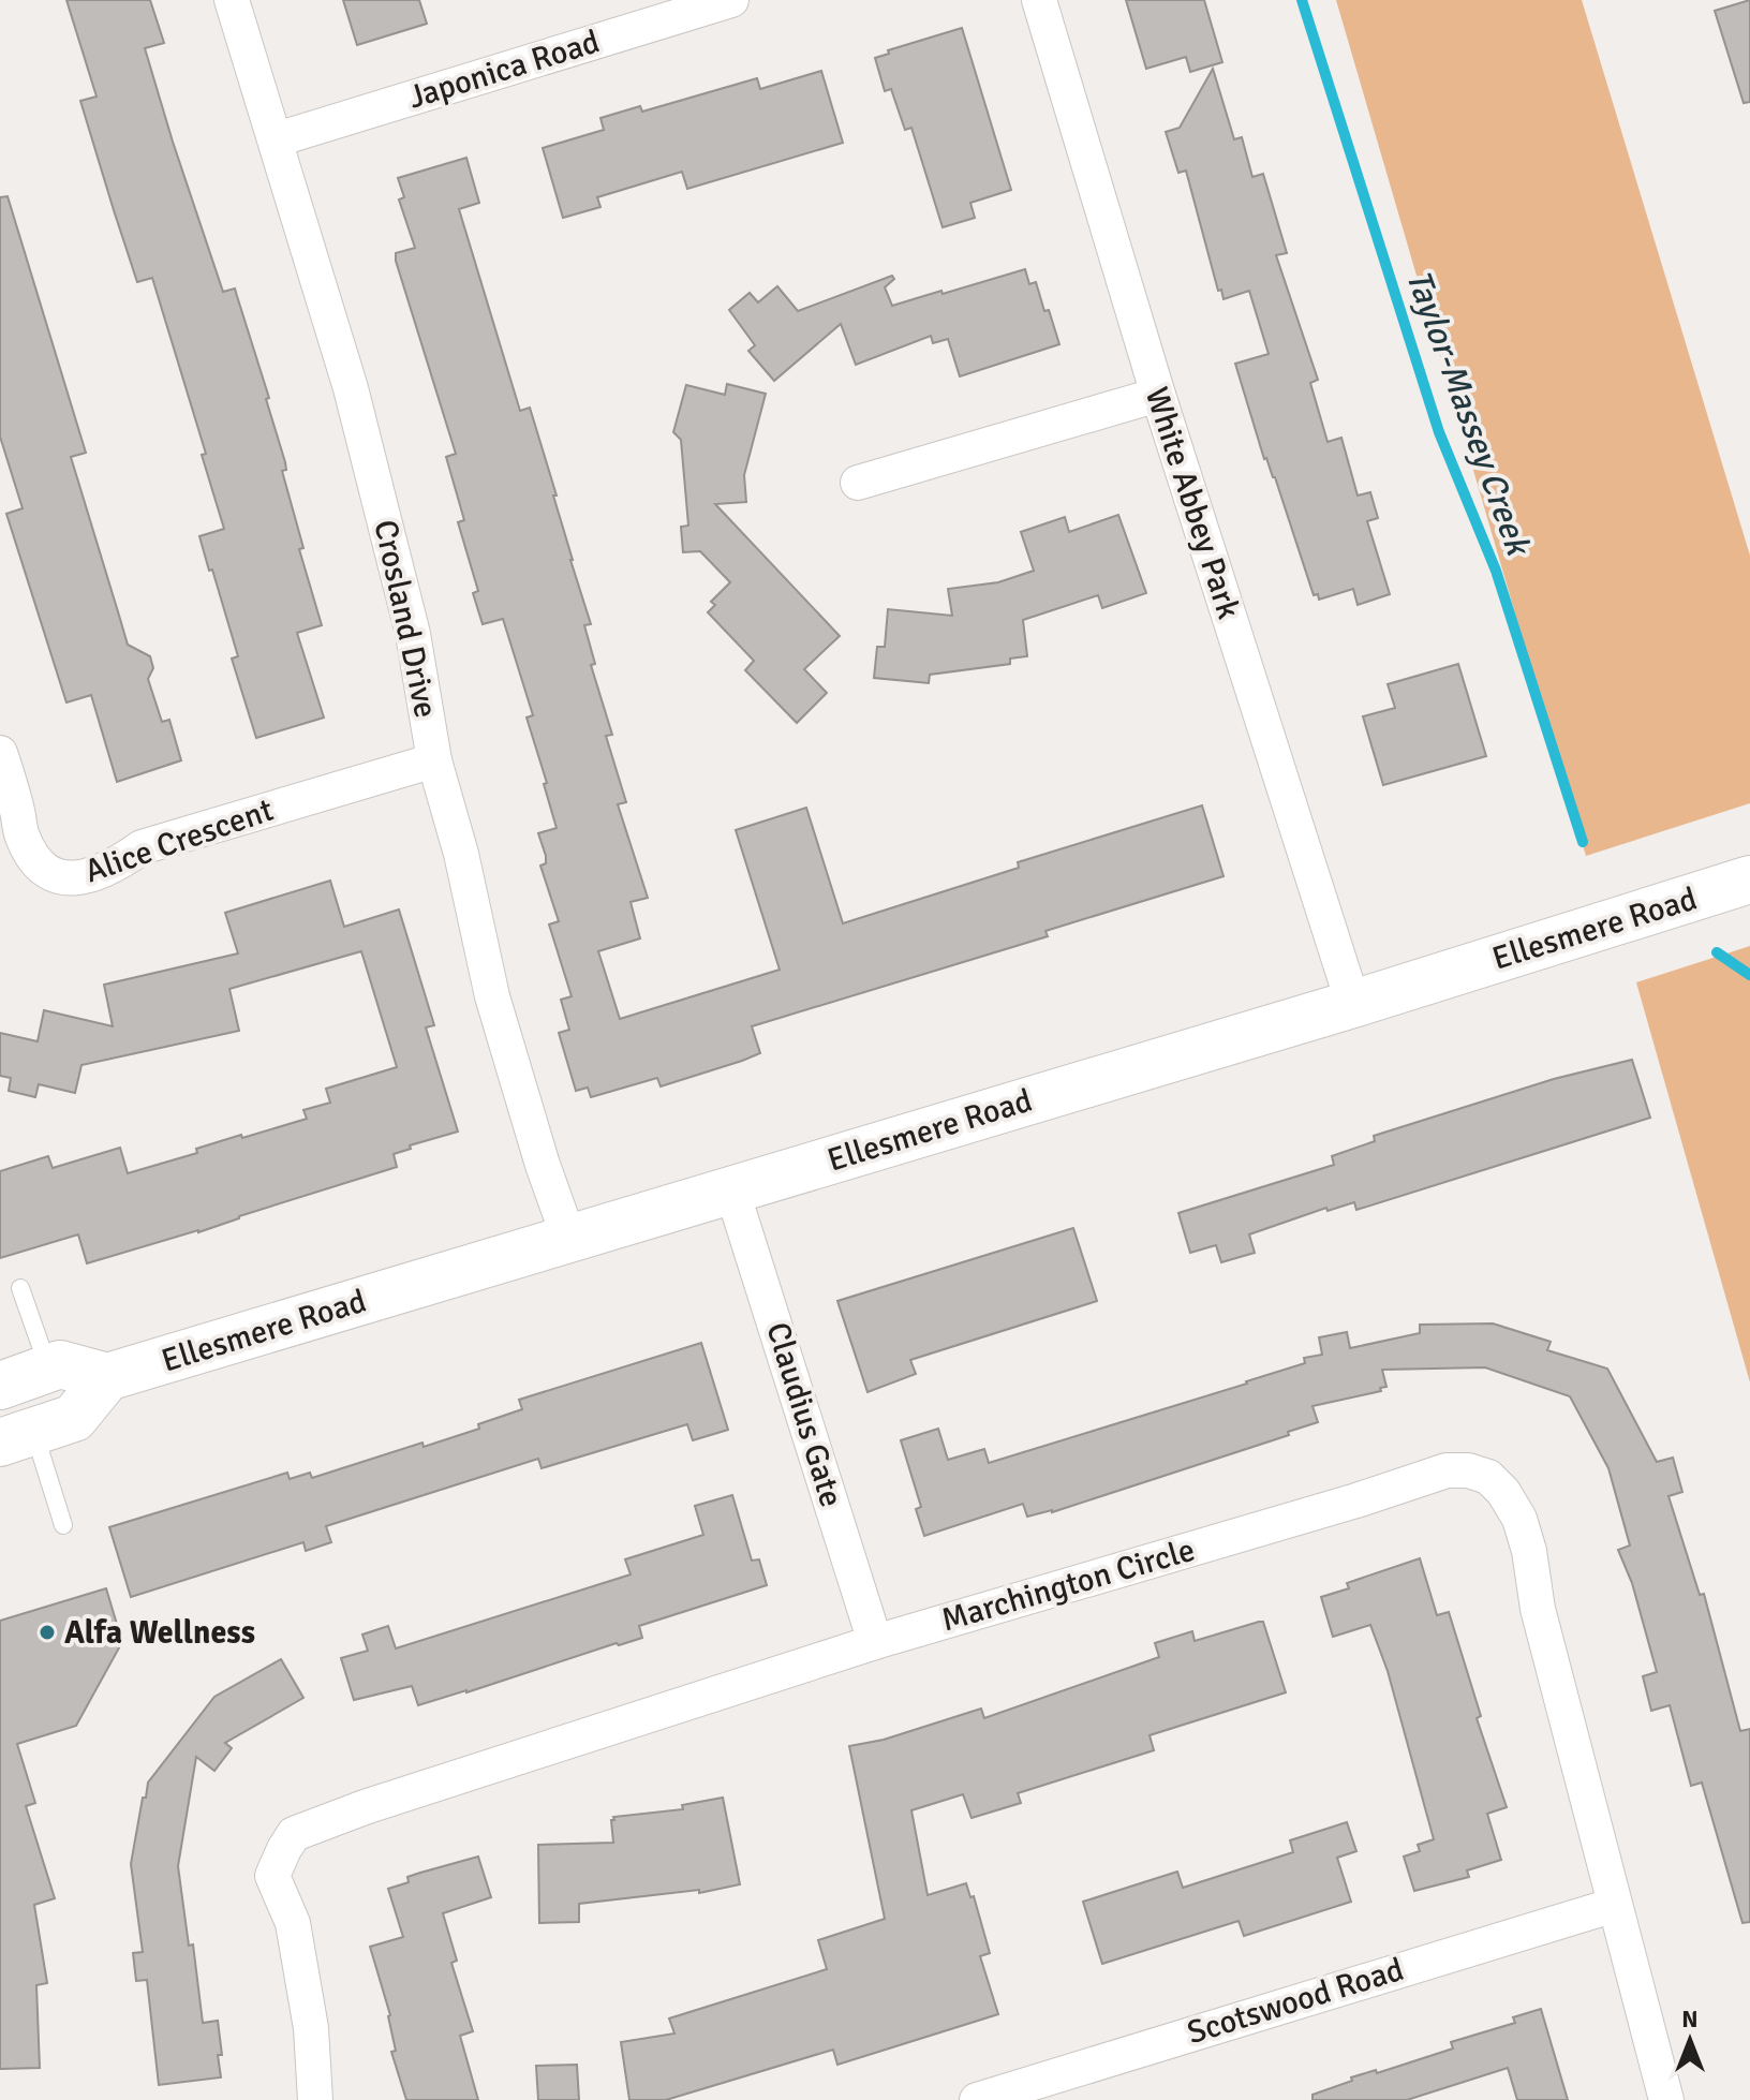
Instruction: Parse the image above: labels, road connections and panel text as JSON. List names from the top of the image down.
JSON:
{
  "streets": {
    "main road": ["Ellesmere Road"],
    "street": [
      "Japonica Road",
      "White Abbey Park",
      "Crosland Drive",
      "Alice Crescent",
      "Claudius Gate",
      "Marchington Circle",
      "Scotswood Road"
    ]
  },
  "crossings": [
    ["Japonica Road", "Crosland Drive"],
    ["White Abbey Park", "Ellesmere Road"],
    ["Crosland Drive", "Alice Crescent"],
    ["Crosland Drive", "Ellesmere Road"],
    ["Ellesmere Road", "Claudius Gate"],
    ["Claudius Gate", "Marchington Circle"],
    ["Marchington Circle", "Scotswood Road"]
  ],
  "water": ["Taylor-Massey Creek"],
  "places": ["Alfa Wellness"],
  "north": "top"
}
